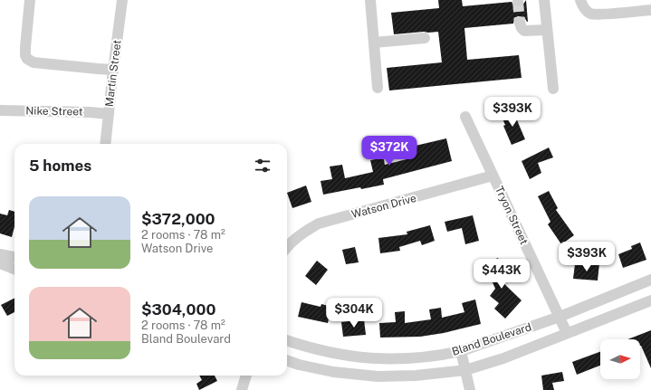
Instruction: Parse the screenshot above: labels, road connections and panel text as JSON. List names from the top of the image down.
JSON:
{
  "streets": {
    "street": [
      "Martin Street",
      "Nike Street",
      "Watson Drive",
      "Tryon Street",
      "Bland Boulevard"
    ]
  },
  "crossings": [
    ["Martin Street", "Nike Street"],
    ["Watson Drive", "Tryon Street"],
    ["Tryon Street", "Bland Boulevard"]
  ],
  "north": "right",
  "page": {
    "price": [
      "$393K",
      "$372K",
      "$393K",
      "$443K",
      "$304K"
    ],
    "heading": "5 homes",
    "list": [
      {
        "name": "$372,000",
        "note": "2 rooms · 78 m² · Watson Drive"
      },
      {
        "name": "$304,000",
        "note": "2 rooms · 78 m² · Bland Boulevard"
      }
    ]
  }
}
